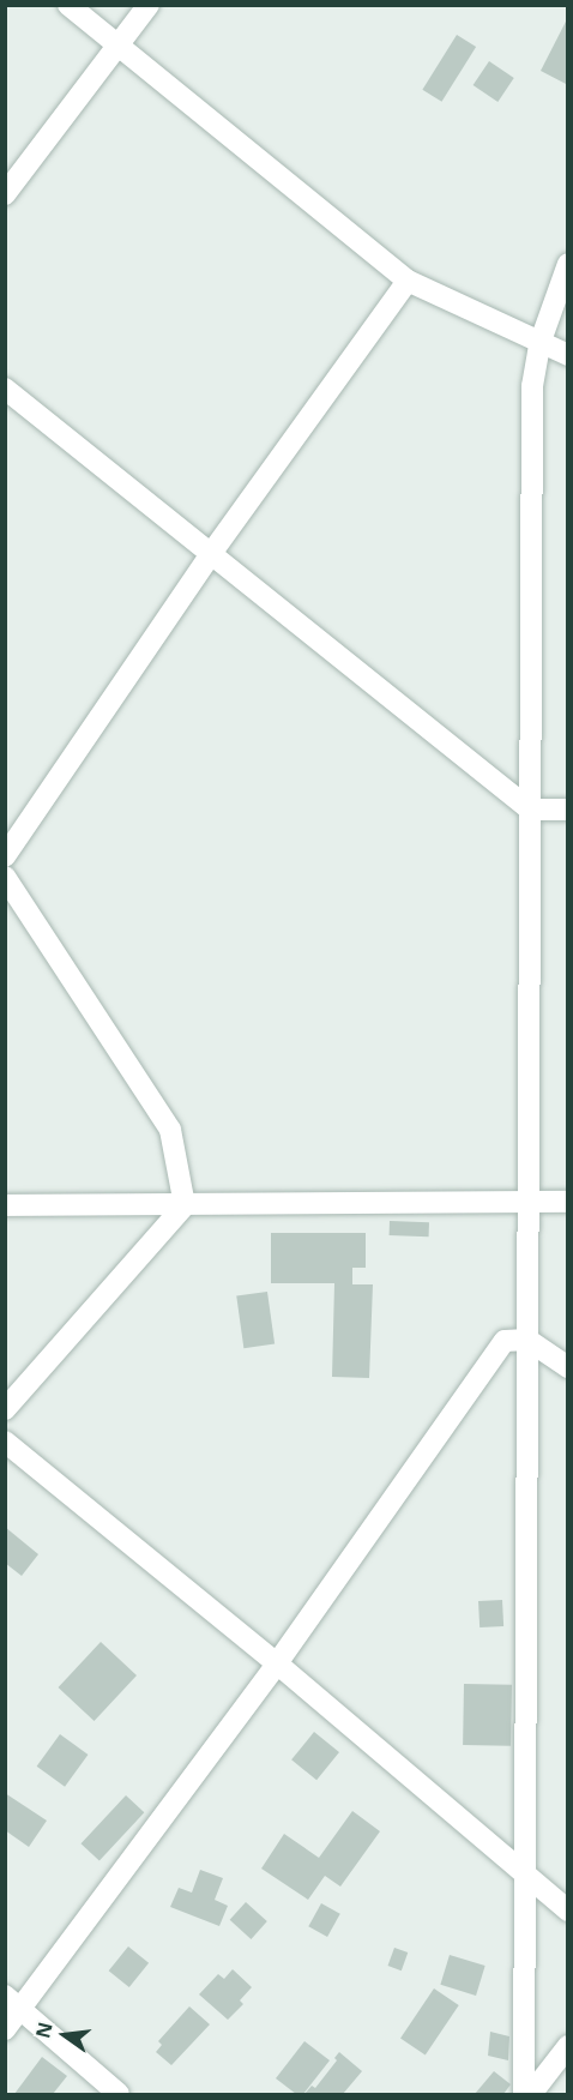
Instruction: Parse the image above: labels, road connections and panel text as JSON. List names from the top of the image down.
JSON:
{
  "north": "left"
}
